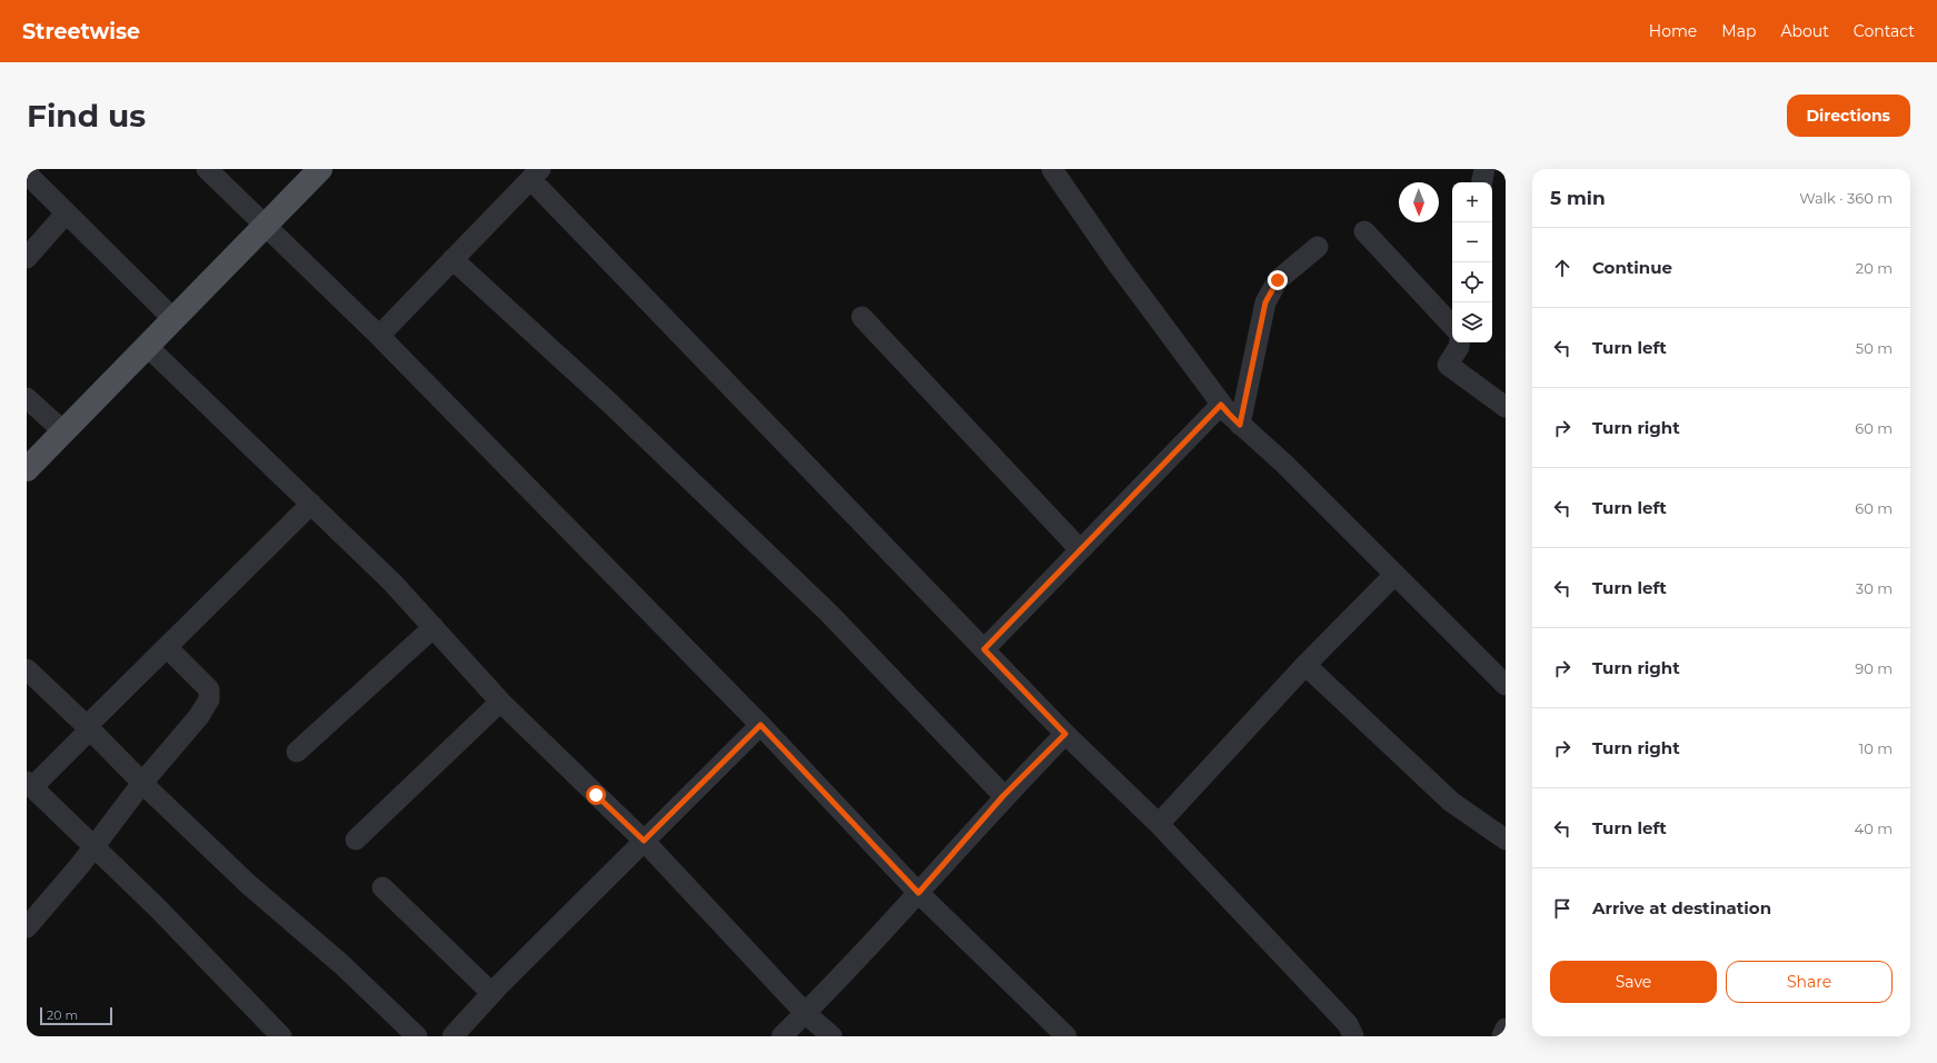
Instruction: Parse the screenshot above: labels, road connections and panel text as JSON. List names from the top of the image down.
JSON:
{
  "scale_bar": "20 m",
  "north": "bottom",
  "page": {
    "header": "Streetwise",
    "nav": [
      "Home",
      "Map",
      "About",
      "Contact"
    ],
    "buttons": [
      "Directions",
      ["Save", "Share"]
    ],
    "title": "Find us",
    "heading": ["5 min", "Walk · 360 m"],
    "map_buttons": ["+", "−"],
    "list": [
      ["Continue", "20 m"],
      ["Turn left", "50 m"],
      ["Turn right", "60 m"],
      ["Turn left", "60 m"],
      ["Turn left", "30 m"],
      ["Turn right", "90 m"],
      ["Turn right", "10 m"],
      ["Turn left", "40 m"],
      "Arrive at destination"
    ],
    "scale": "20 m"
  }
}
